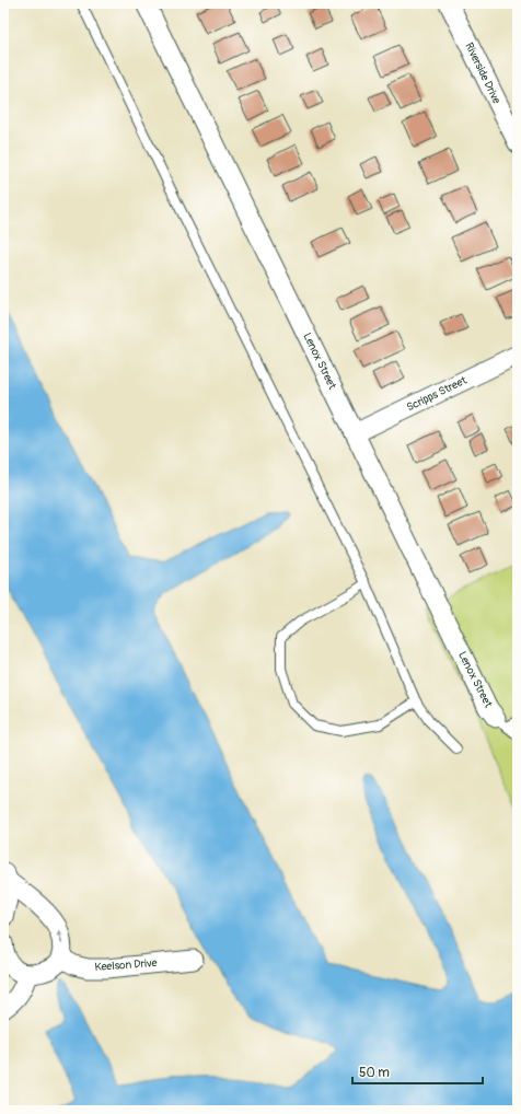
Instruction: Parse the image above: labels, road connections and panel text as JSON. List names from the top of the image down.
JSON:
{
  "streets": {
    "street": [
      "Riverside Drive",
      "Lenox Street",
      "Scripps Street",
      "Keelson Drive"
    ]
  },
  "crossings": [
    ["Lenox Street", "Scripps Street"]
  ],
  "scale_bar": "50 m"
}
